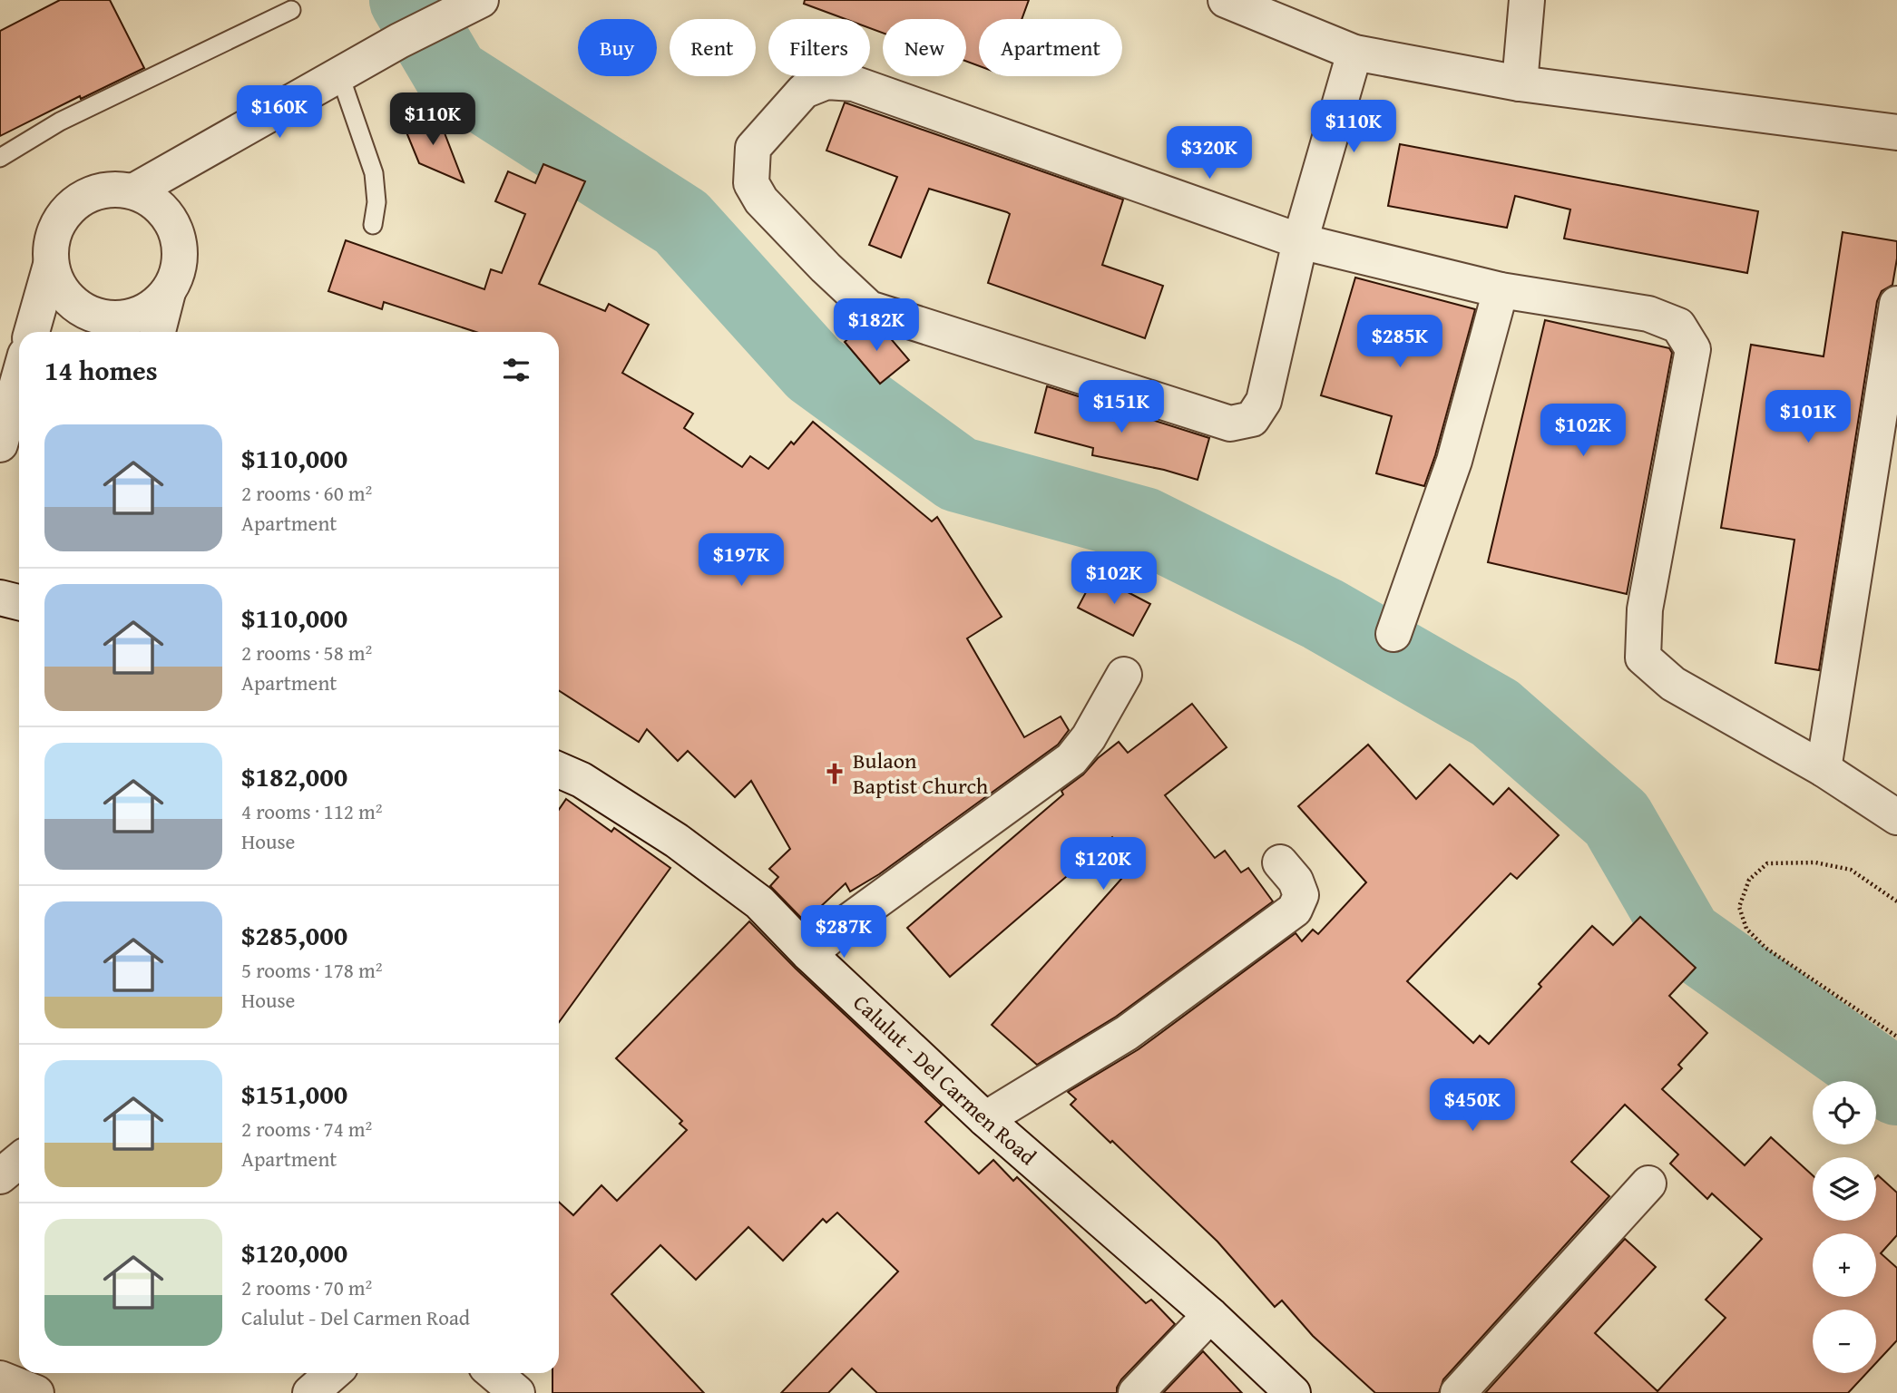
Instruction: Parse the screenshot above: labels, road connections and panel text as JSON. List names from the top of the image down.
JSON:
{
  "streets": {
    "street": ["Calulut - Del Carmen Road"]
  },
  "places": {
    "church": ["Bulaon Baptist Church"]
  },
  "page": {
    "chip": [
      "Buy",
      "Rent",
      "Filters",
      "New",
      "Apartment"
    ],
    "price": [
      "$160K",
      "$110K",
      "$110K",
      "$320K",
      "$182K",
      "$285K",
      "$151K",
      "$101K",
      "$102K",
      "$197K",
      "$102K",
      "$120K",
      "$287K",
      "$450K"
    ],
    "heading": "14 homes",
    "list": [
      {
        "name": "$110,000",
        "note": "2 rooms · 60 m² · Apartment"
      },
      {
        "name": "$110,000",
        "note": "2 rooms · 58 m² · Apartment"
      },
      {
        "name": "$182,000",
        "note": "4 rooms · 112 m² · House"
      },
      {
        "name": "$285,000",
        "note": "5 rooms · 178 m² · House"
      },
      {
        "name": "$151,000",
        "note": "2 rooms · 74 m² · Apartment"
      },
      {
        "name": "$120,000",
        "note": "2 rooms · 70 m² · Calulut - Del Carmen Road"
      }
    ],
    "map_buttons": ["+", "−"]
  }
}
